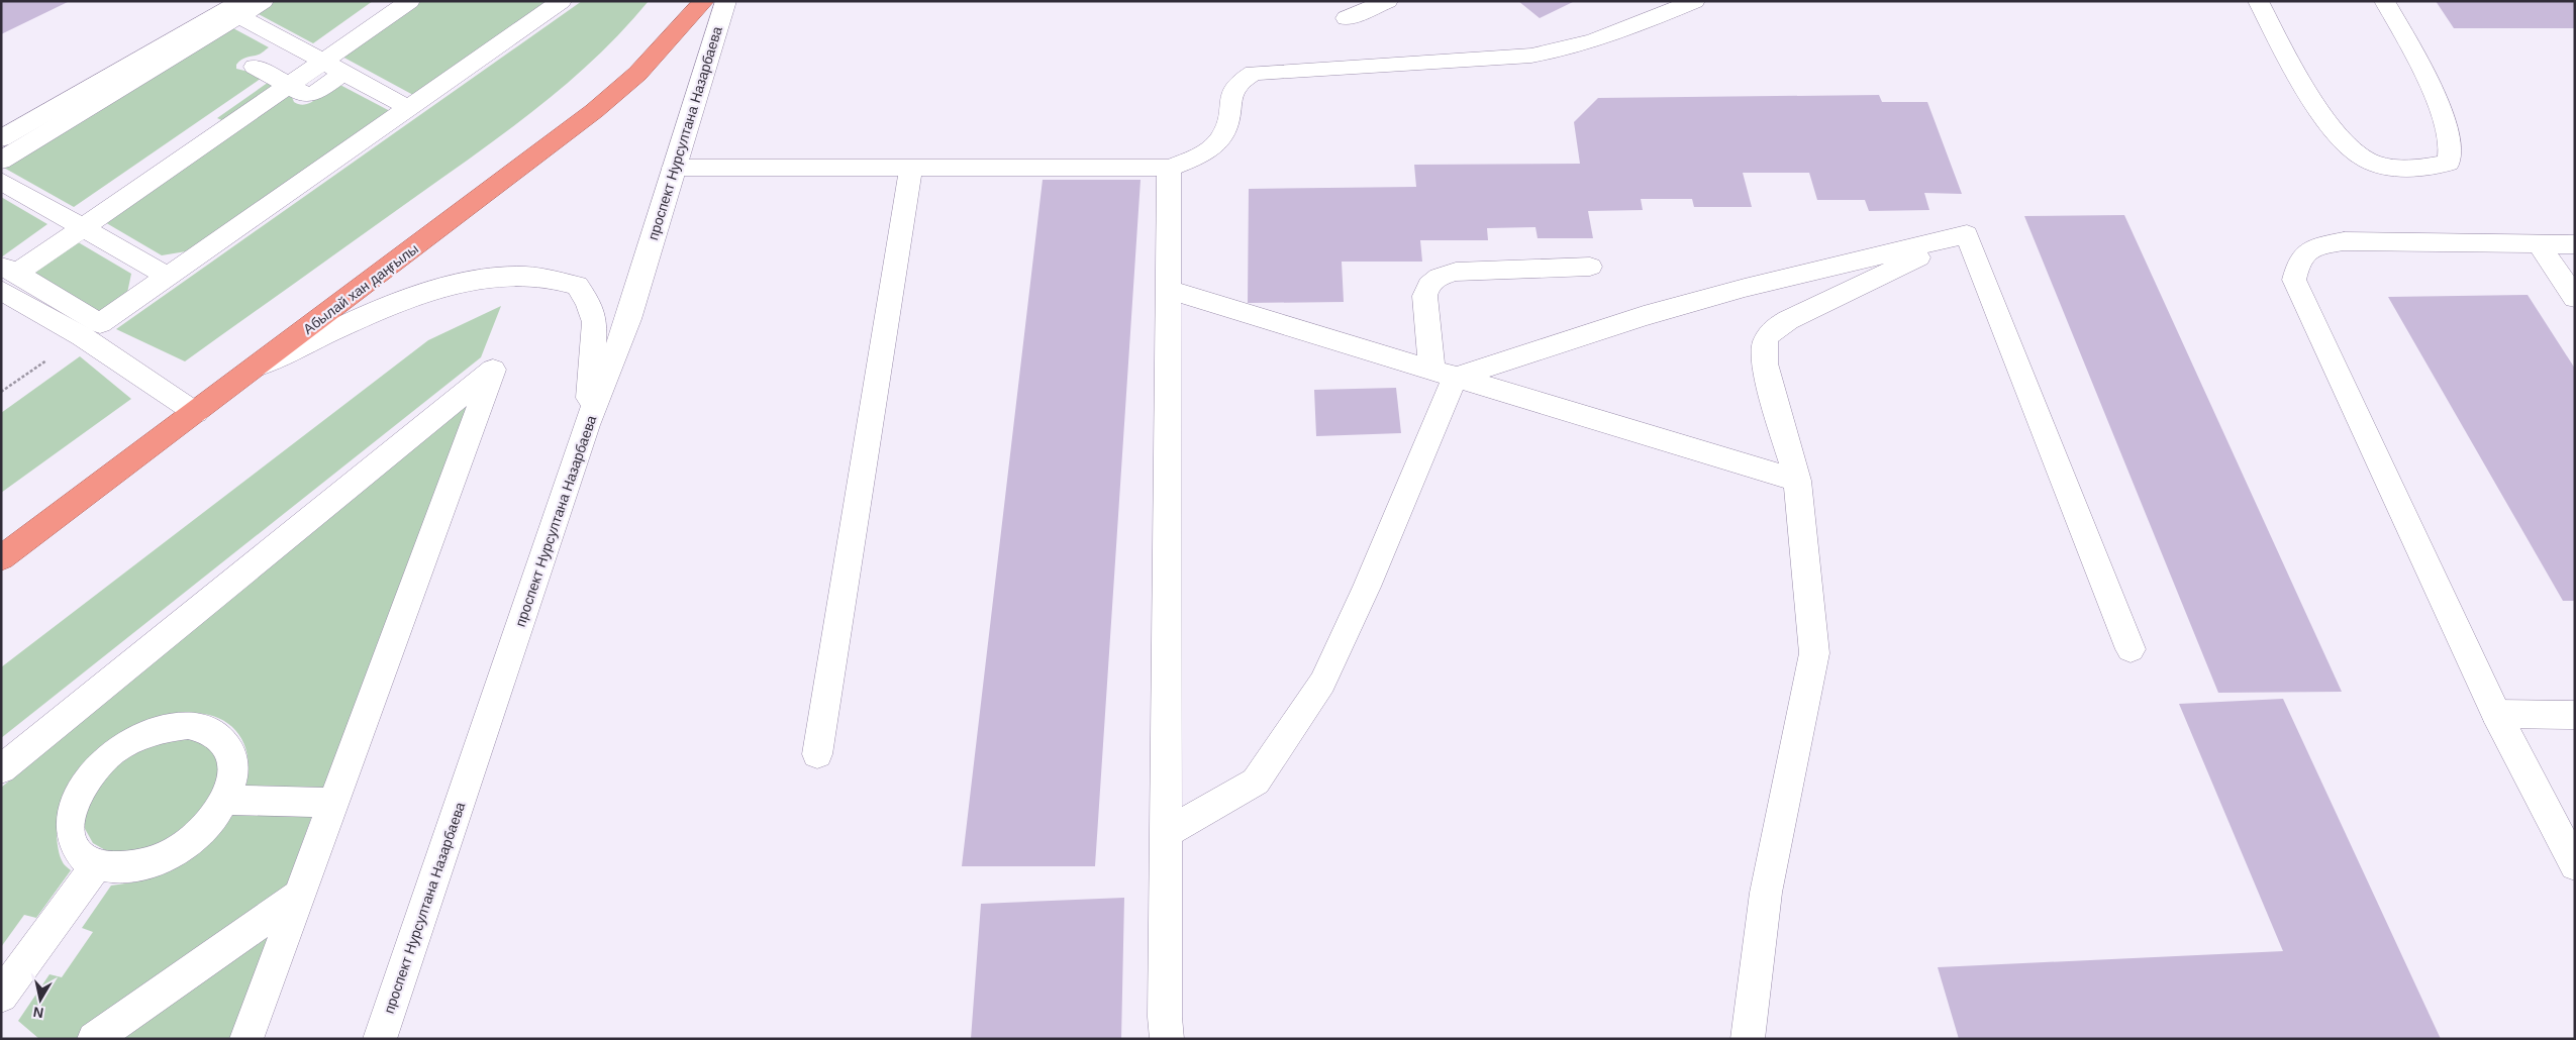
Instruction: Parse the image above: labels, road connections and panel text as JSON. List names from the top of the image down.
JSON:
{
  "streets": {
    "highway": ["Абылай хан даңғылы"],
    "street": ["проспект Нурсултана Назарбаева"]
  },
  "north": "bottom"
}
